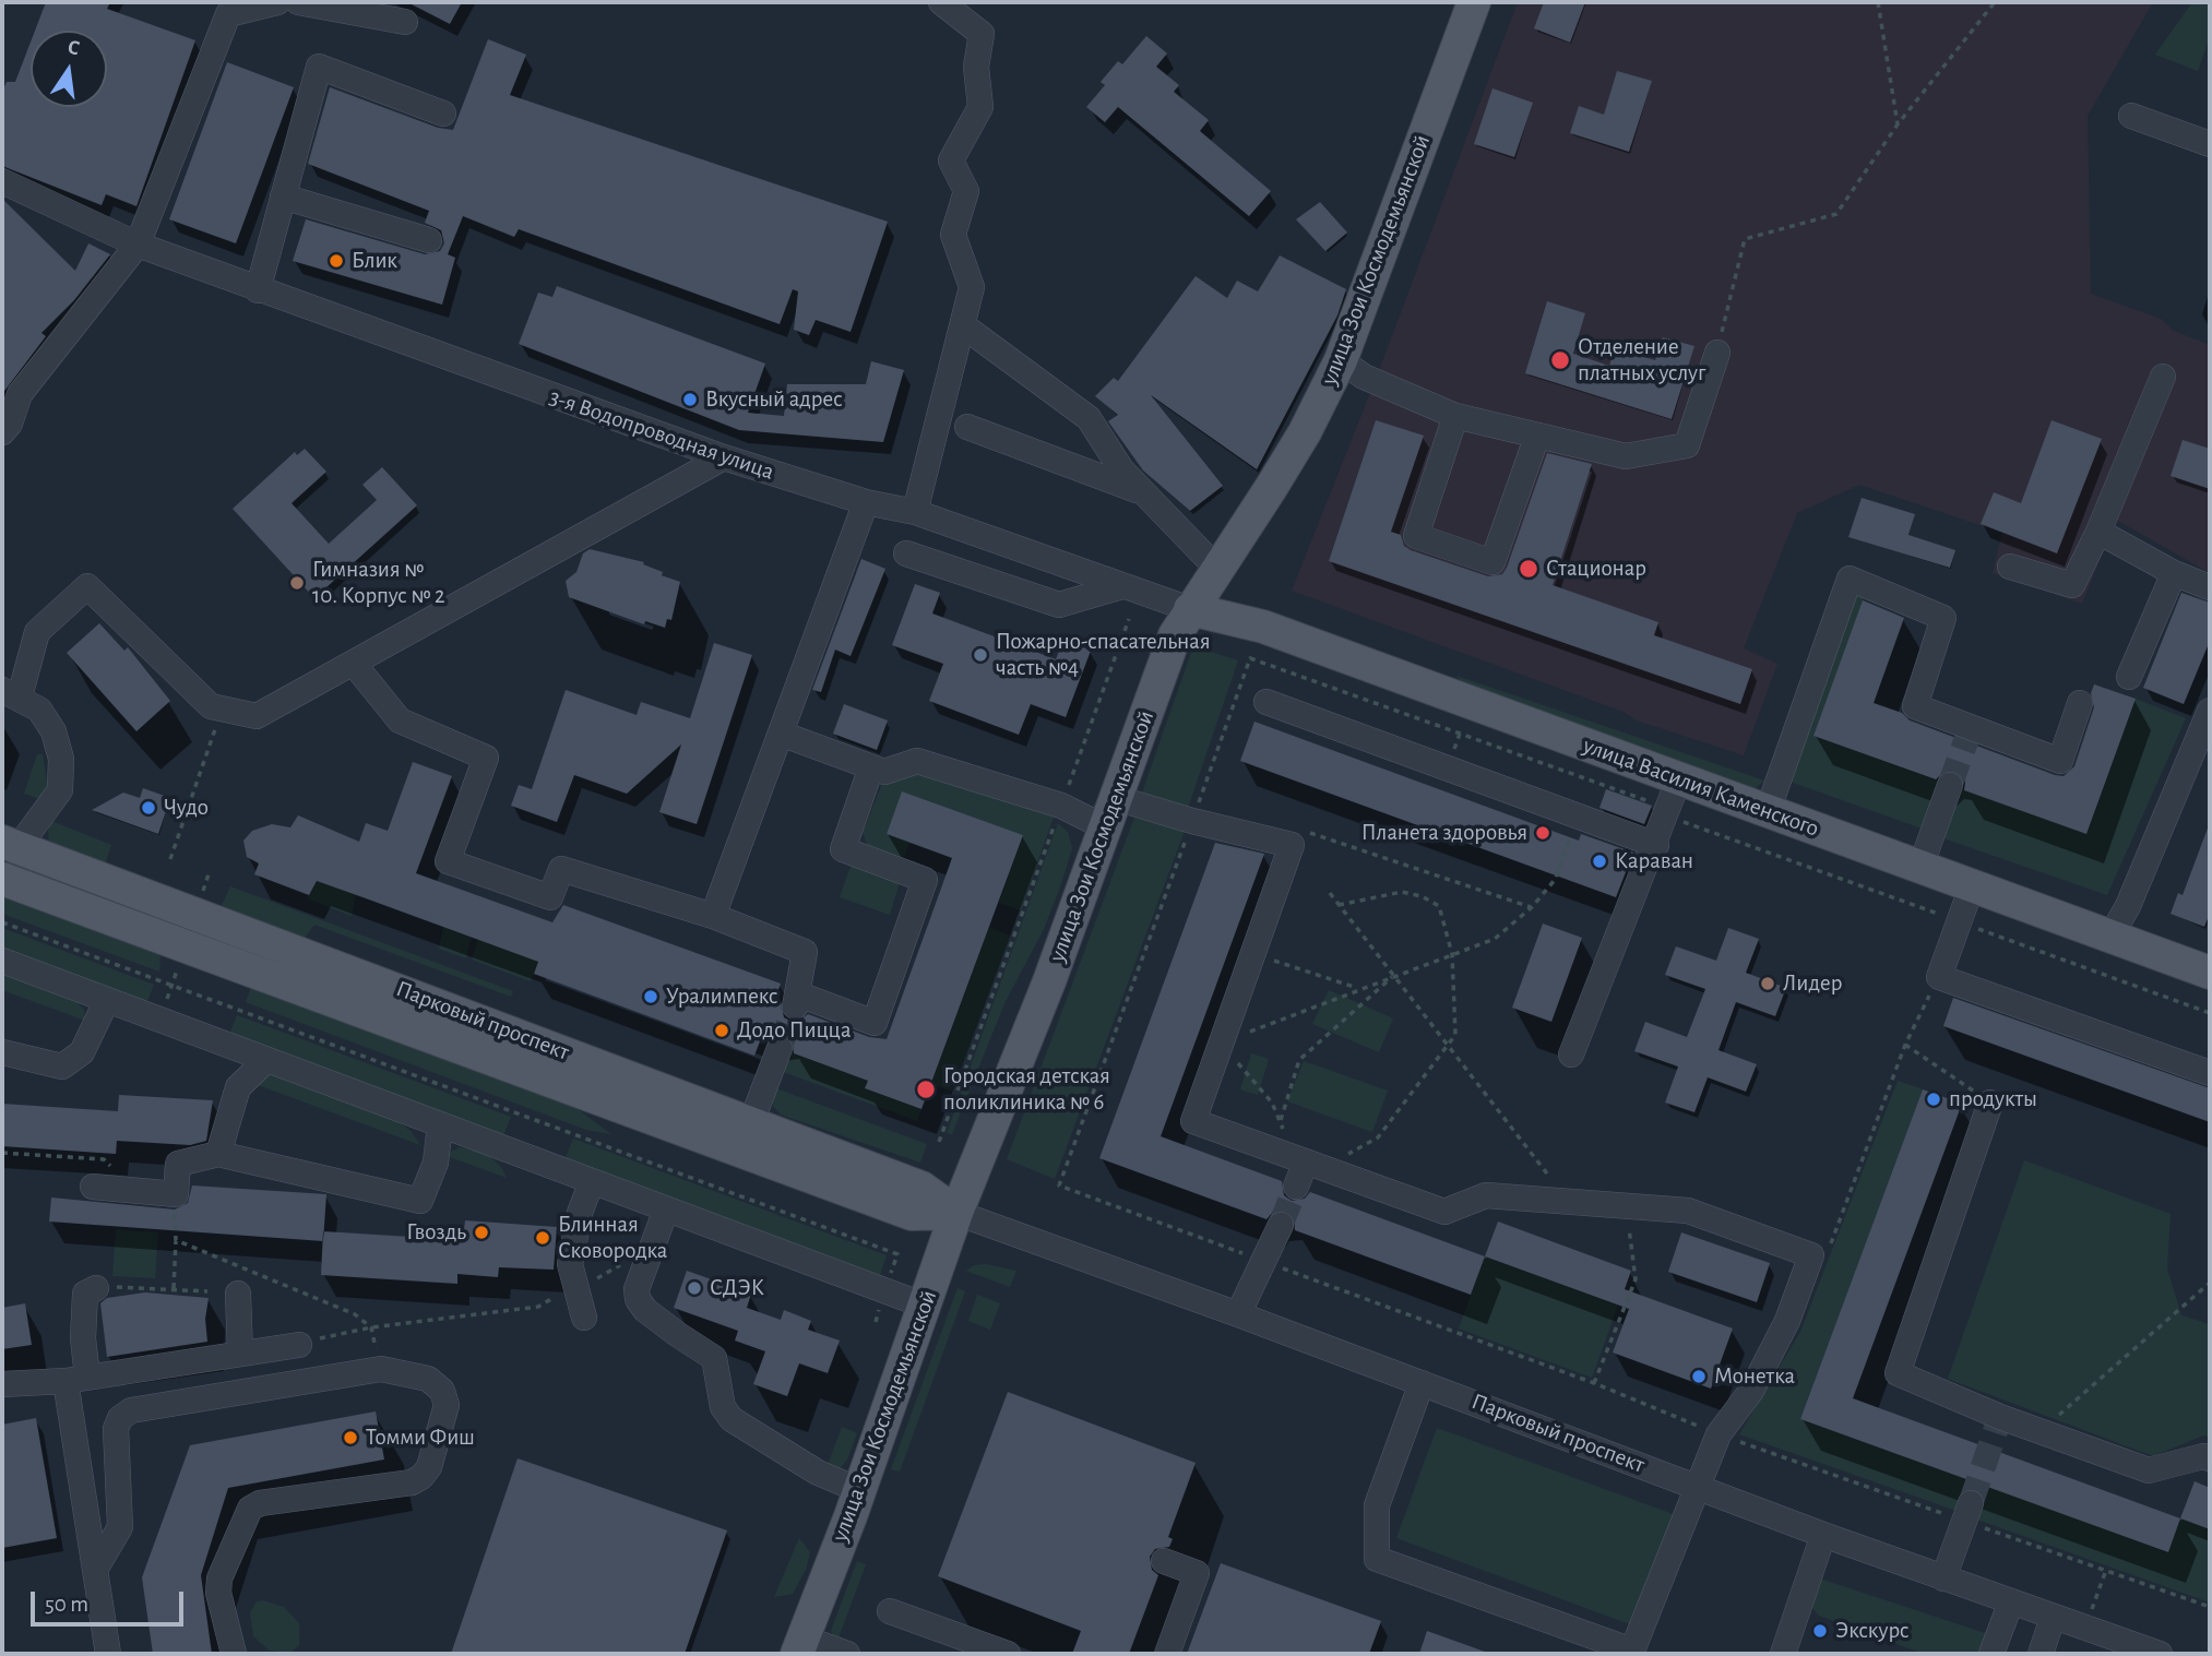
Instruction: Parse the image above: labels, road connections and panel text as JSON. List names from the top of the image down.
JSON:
{
  "streets": {
    "main road": ["улица Зои Космодемьянской", "улица Василия Каменского", "Парковый проспект"],
    "street": ["3-я Водопроводная улица"]
  },
  "crossings": [
    ["улица Зои Космодемьянской", "3-я Водопроводная улица"],
    ["улица Зои Космодемьянской", "улица Василия Каменского"],
    ["улица Зои Космодемьянской", "Парковый проспект"],
    ["3-я Водопроводная улица", "улица Василия Каменского"]
  ],
  "places": [
    "Блик",
    "Отделение платных услуг",
    "Вкусный адрес",
    "Стационар",
    "Гимназия № 10. Корпус № 2",
    "Пожарно-спасательная часть №4",
    "Чудо",
    "Планета здоровья",
    "Караван",
    "Лидер",
    "Уралимпекс",
    "Додо Пицца",
    "Городская детская поликлиника № 6",
    "продукты",
    "Гвоздь",
    "Блинная Сковородка",
    "СДЭК",
    "Монетка",
    "Томми Фиш",
    "Экскурс"
  ],
  "scale_bar": "50 m",
  "north": "top"
}
